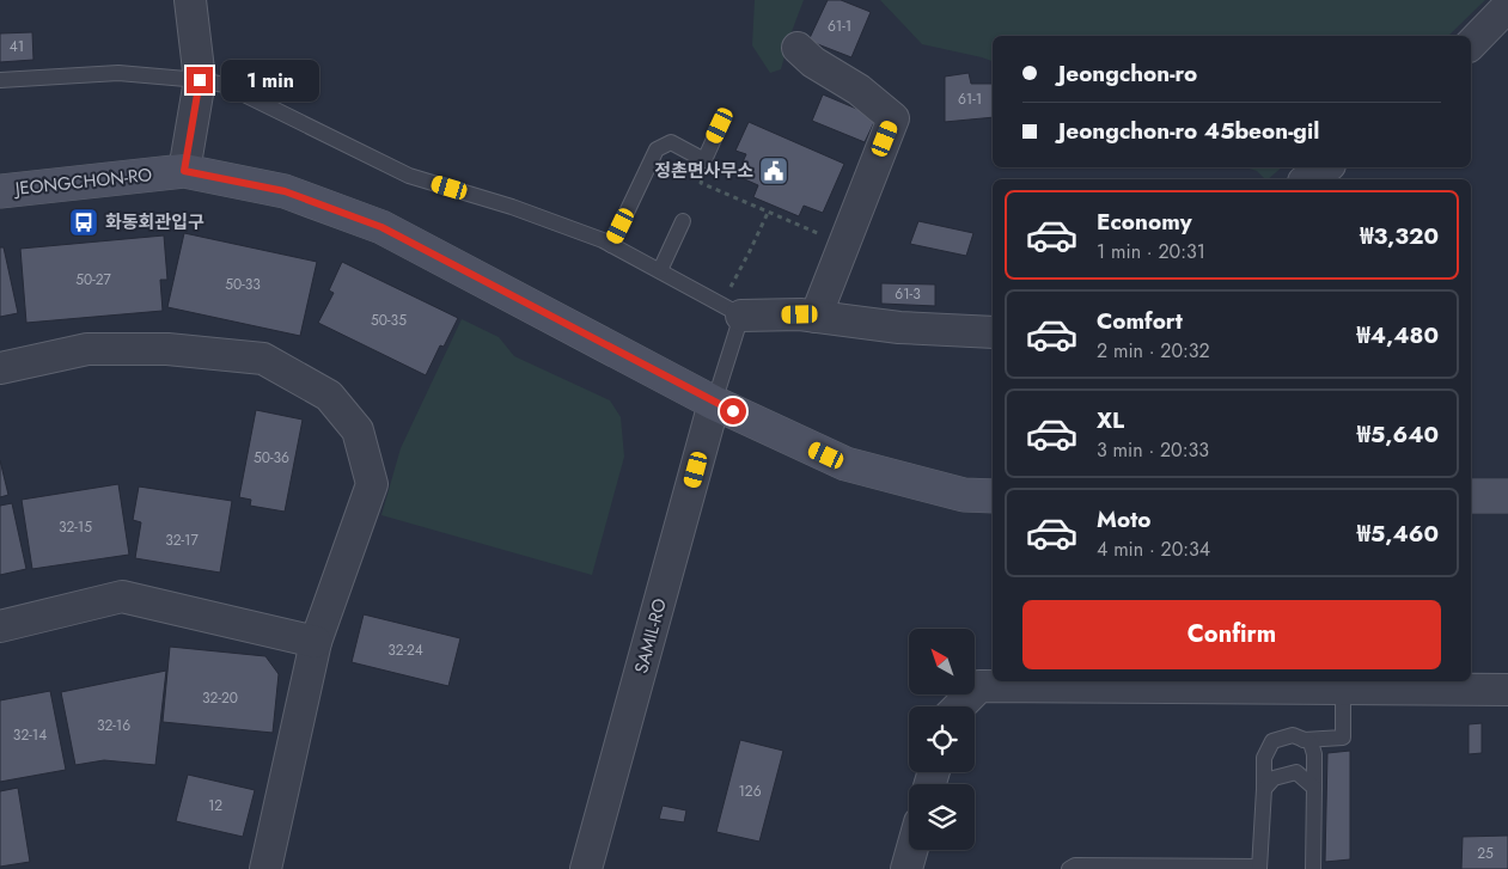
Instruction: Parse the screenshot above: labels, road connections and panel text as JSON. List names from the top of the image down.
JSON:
{
  "streets": {
    "main road": ["JEONGCHON-RO"],
    "street": ["SAMIL-RO"]
  },
  "crossings": [
    ["JEONGCHON-RO", "SAMIL-RO"]
  ],
  "places": {
    "public building": ["정촌면사무소"],
    "bus stop": ["화동회관입구"]
  },
  "house_numbers": [
    "61-1",
    "41",
    "61-1",
    "50-27",
    "50-33",
    "61-3",
    "50-35",
    "50-36",
    "32-15",
    "32-17",
    "32-24",
    "32-20",
    "32-16",
    "32-14",
    "126",
    "12",
    "25"
  ],
  "north": "top left",
  "page": {
    "banner": ["Jeongchon-ro", "Jeongchon-ro 45beon-gil"],
    "bubble": "1 min",
    "list": [
      {
        "name": "Economy",
        "note": "1 min · 20:31",
        "value": "₩3,320"
      },
      {
        "name": "Comfort",
        "note": "2 min · 20:32",
        "value": "₩4,480"
      },
      {
        "name": "XL",
        "note": "3 min · 20:33",
        "value": "₩5,640"
      },
      {
        "name": "Moto",
        "note": "4 min · 20:34",
        "value": "₩5,460"
      }
    ],
    "buttons": "Confirm"
  }
}
